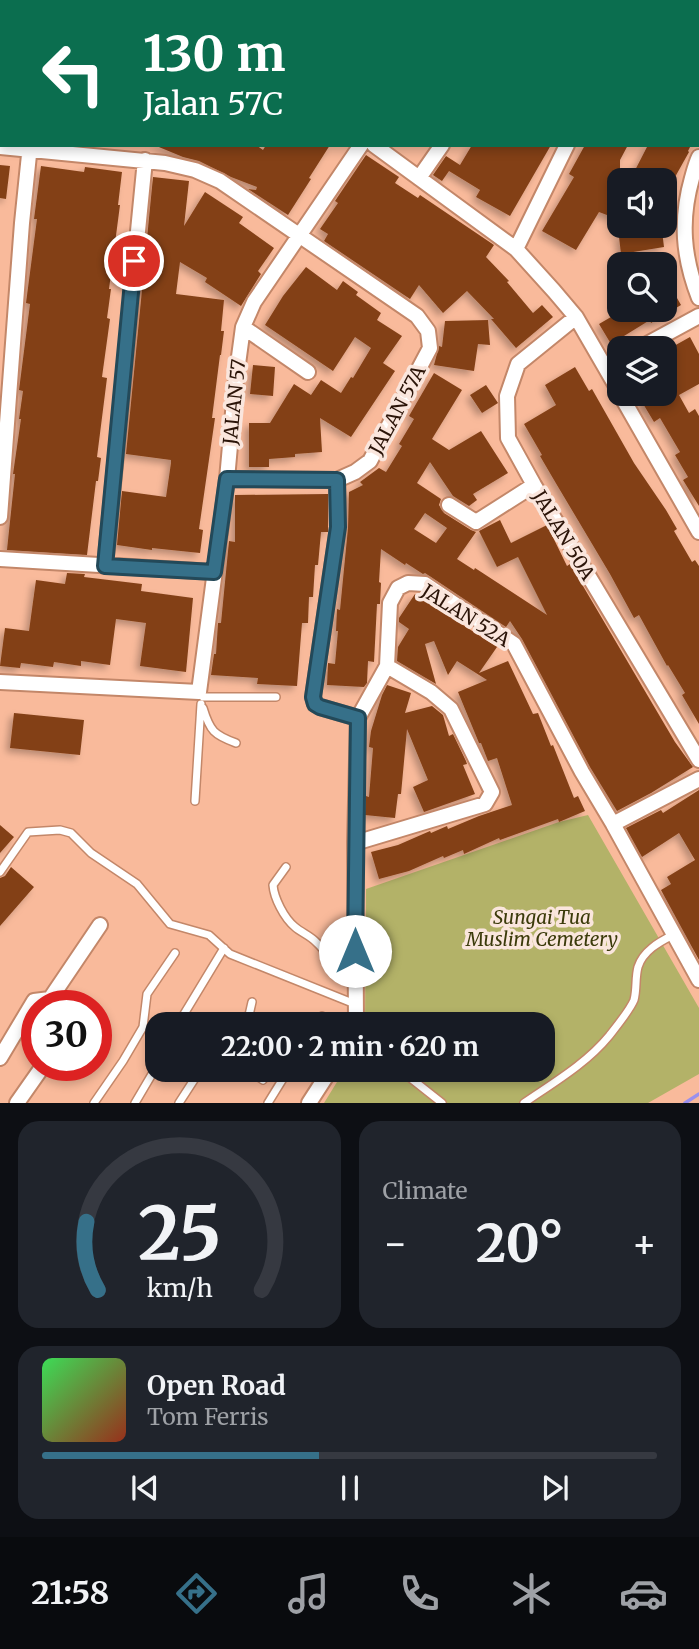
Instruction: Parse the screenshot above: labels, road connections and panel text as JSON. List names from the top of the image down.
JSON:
{
  "streets": {
    "street": [
      "JALAN 57",
      "JALAN 57A",
      "JALAN 50A",
      "JALAN 52A"
    ]
  },
  "crossings": [
    ["JALAN 57", "JALAN 57A"]
  ],
  "parks": ["Sungai Tua Muslim Cemetery"],
  "page": {
    "turn": ["130 m", "Jalan 57C"],
    "limit": "30",
    "trip": "22:00 · 2 min · 620 m",
    "tile": "Climate",
    "heat": ["−", "20°", "+"],
    "song": ["Open Road", "Tom Ferris"],
    "tabs": "21:58",
    "gauge": ["25", "km/h"]
  }
}
